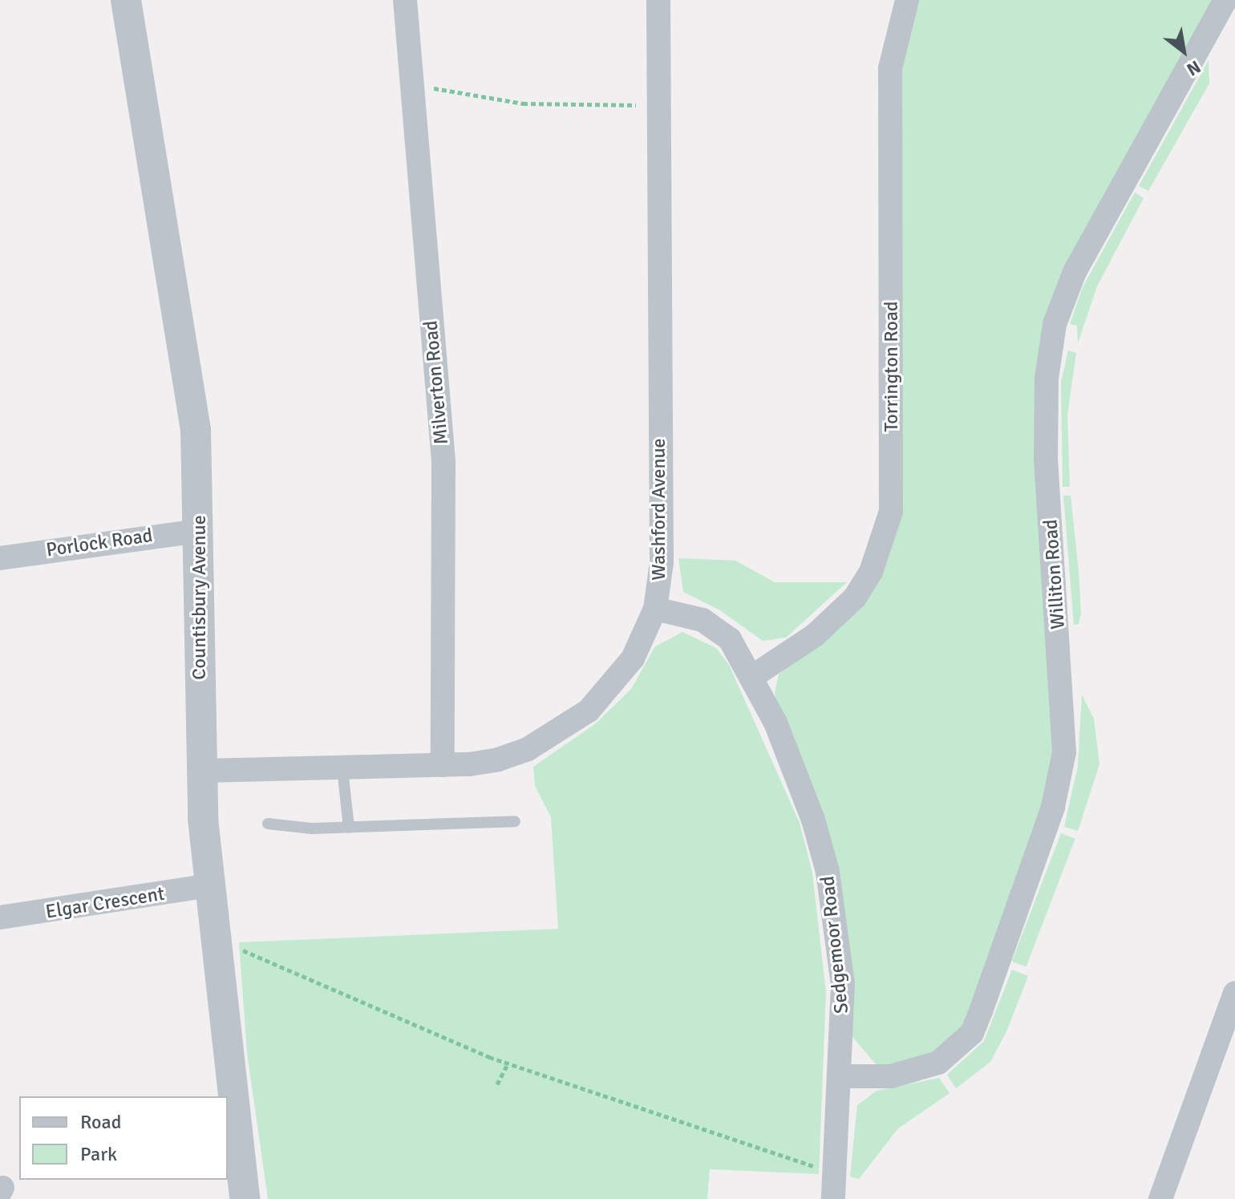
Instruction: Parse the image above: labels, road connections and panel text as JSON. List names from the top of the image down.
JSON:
{
  "streets": {
    "street": [
      "Torrington Road",
      "Milverton Road",
      "Washford Avenue",
      "Porlock Road",
      "Williton Road",
      "Countisbury Avenue",
      "Elgar Crescent",
      "Sedgemoor Road"
    ]
  },
  "crossings": [
    ["Torrington Road", "Sedgemoor Road"],
    ["Milverton Road", "Washford Avenue"],
    ["Washford Avenue", "Countisbury Avenue"],
    ["Washford Avenue", "Sedgemoor Road"],
    ["Porlock Road", "Countisbury Avenue"],
    ["Williton Road", "Sedgemoor Road"],
    ["Countisbury Avenue", "Elgar Crescent"]
  ],
  "legend": ["Road", "Park"],
  "north": "bottom right"
}
